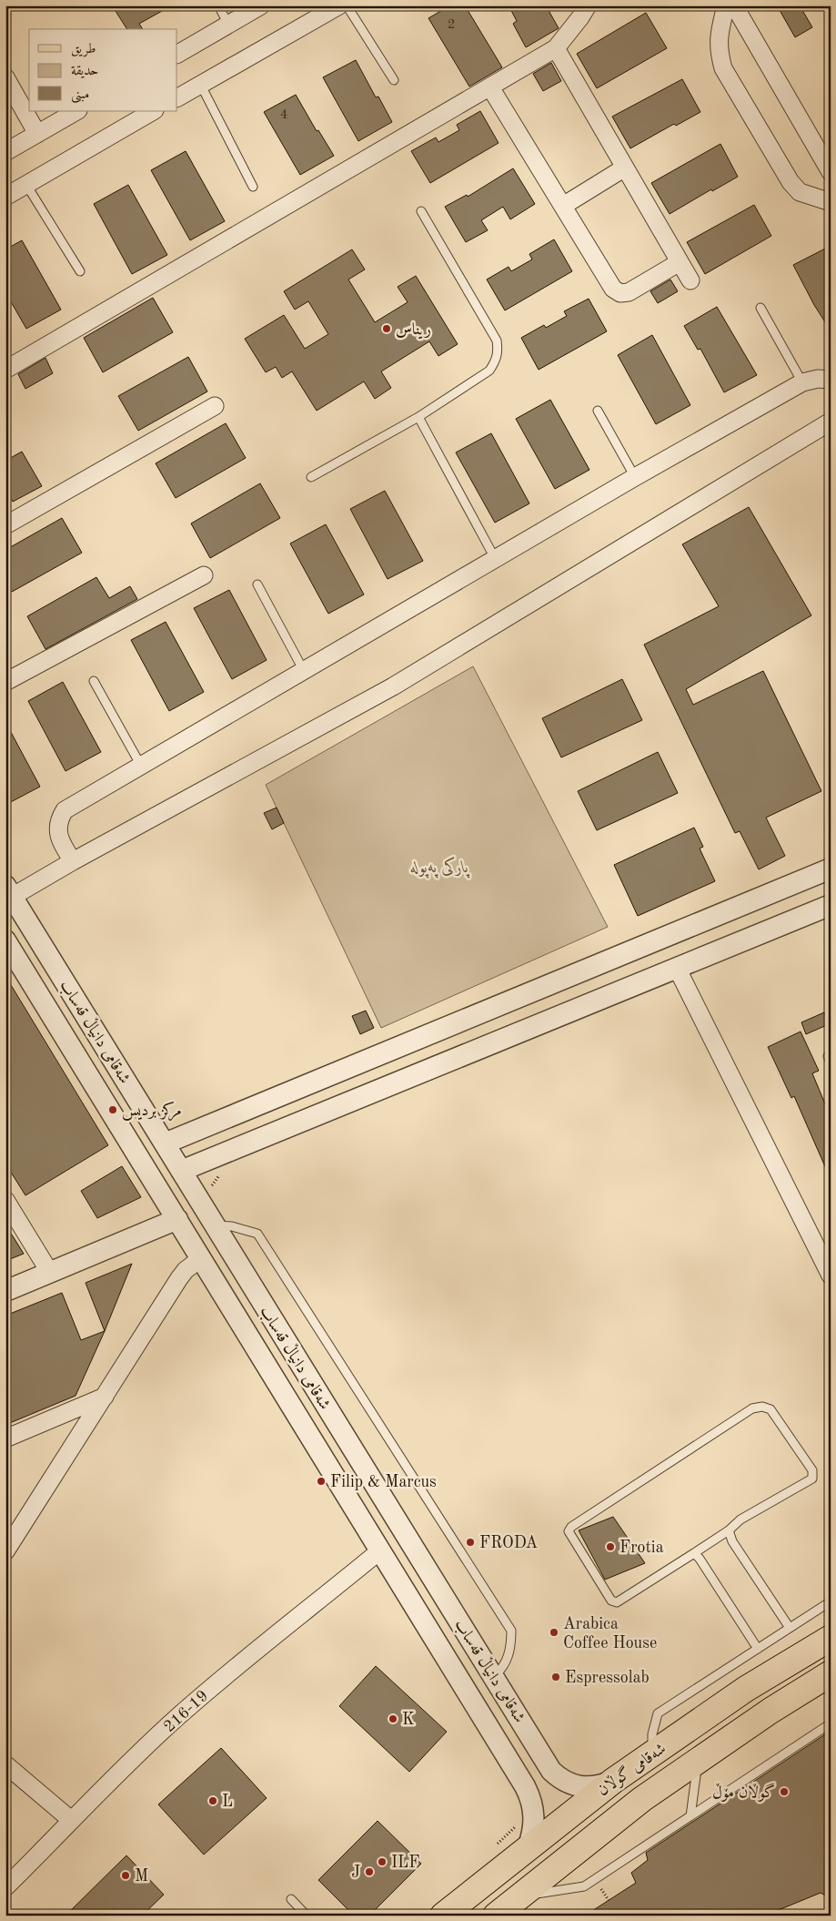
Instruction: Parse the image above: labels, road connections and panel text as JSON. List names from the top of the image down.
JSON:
{
  "streets": {
    "main road": ["شەقامی گوڵان"],
    "street": ["شەقامی دانیاڵ قەساب", "216-19"]
  },
  "crossings": [
    ["شەقامی دانیاڵ قەساب", "216-19"],
    ["شەقامی دانیاڵ قەساب", "شەقامی گوڵان"]
  ],
  "parks": ["پارکی پەپولە"],
  "places": [
    "ريناس",
    "مرکز بردیس",
    "Filip & Marcus",
    "FRODA",
    "Frotia",
    "Arabica Coffee House",
    "Espressolab",
    "K",
    "گوڵان مۆڵ",
    "L",
    "ILF",
    "J",
    "M"
  ],
  "house_numbers": ["2", "4"],
  "legend": ["طريق", "حديقة", "مبنى"]
}
